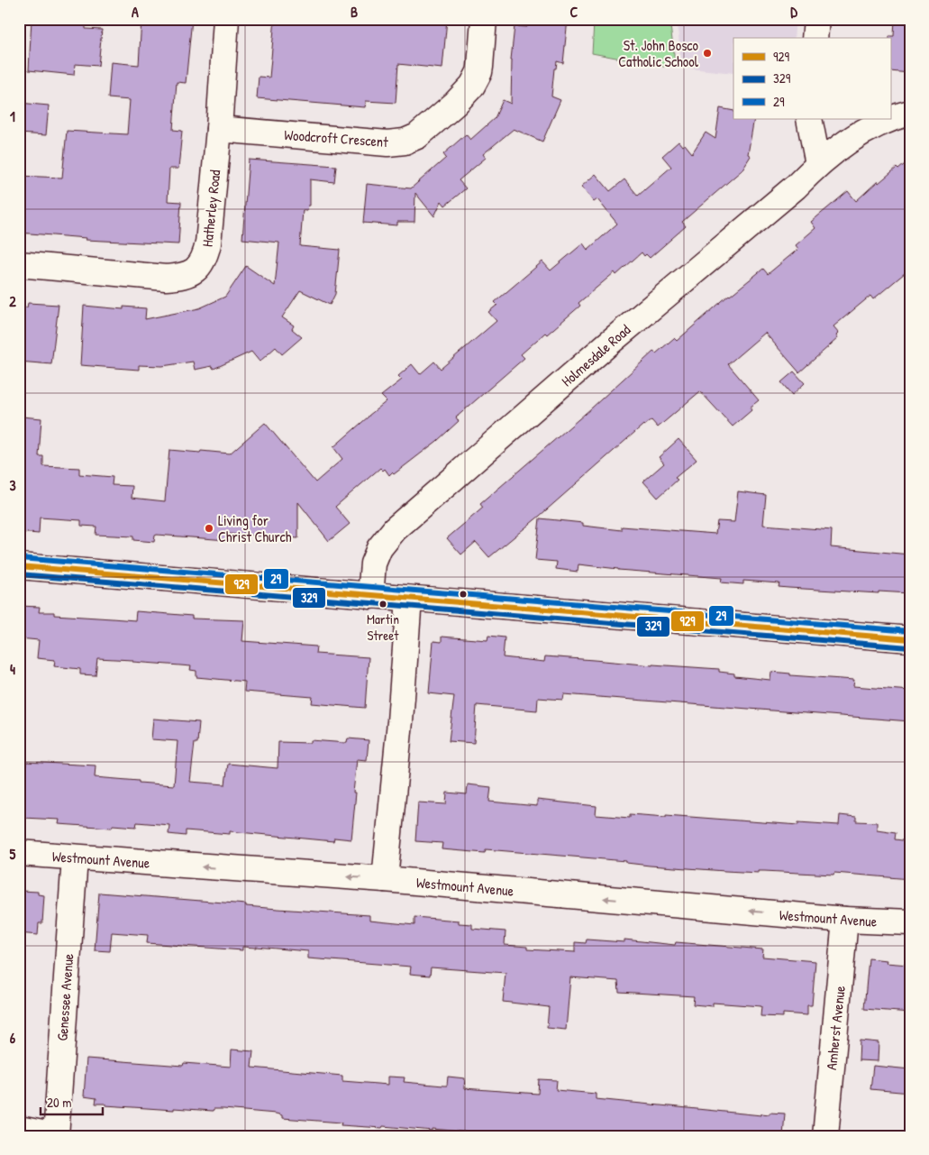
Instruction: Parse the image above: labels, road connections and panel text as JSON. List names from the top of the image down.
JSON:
{
  "streets": {
    "street": [
      "Woodcroft Crescent",
      "Hatherley Road",
      "Holmesdale Road",
      "Westmount Avenue",
      "Genessee Avenue",
      "Amherst Avenue"
    ]
  },
  "crossings": [
    ["Woodcroft Crescent", "Hatherley Road"],
    ["Westmount Avenue", "Genessee Avenue"],
    ["Westmount Avenue", "Amherst Avenue"]
  ],
  "one_way": ["Westmount Avenue"],
  "places": ["St. John Bosco Catholic School", "Living for Christ Church", "Martin Street"],
  "lines": ["transit line 29", "transit line 929", "transit line 329"],
  "legend": ["929", "329", "29"],
  "scale_bar": "20 m",
  "grid": {
    "columns": [
      "A",
      "B",
      "C",
      "D"
    ],
    "rows": [
      "1",
      "2",
      "3",
      "4",
      "5",
      "6"
    ]
  }
}
